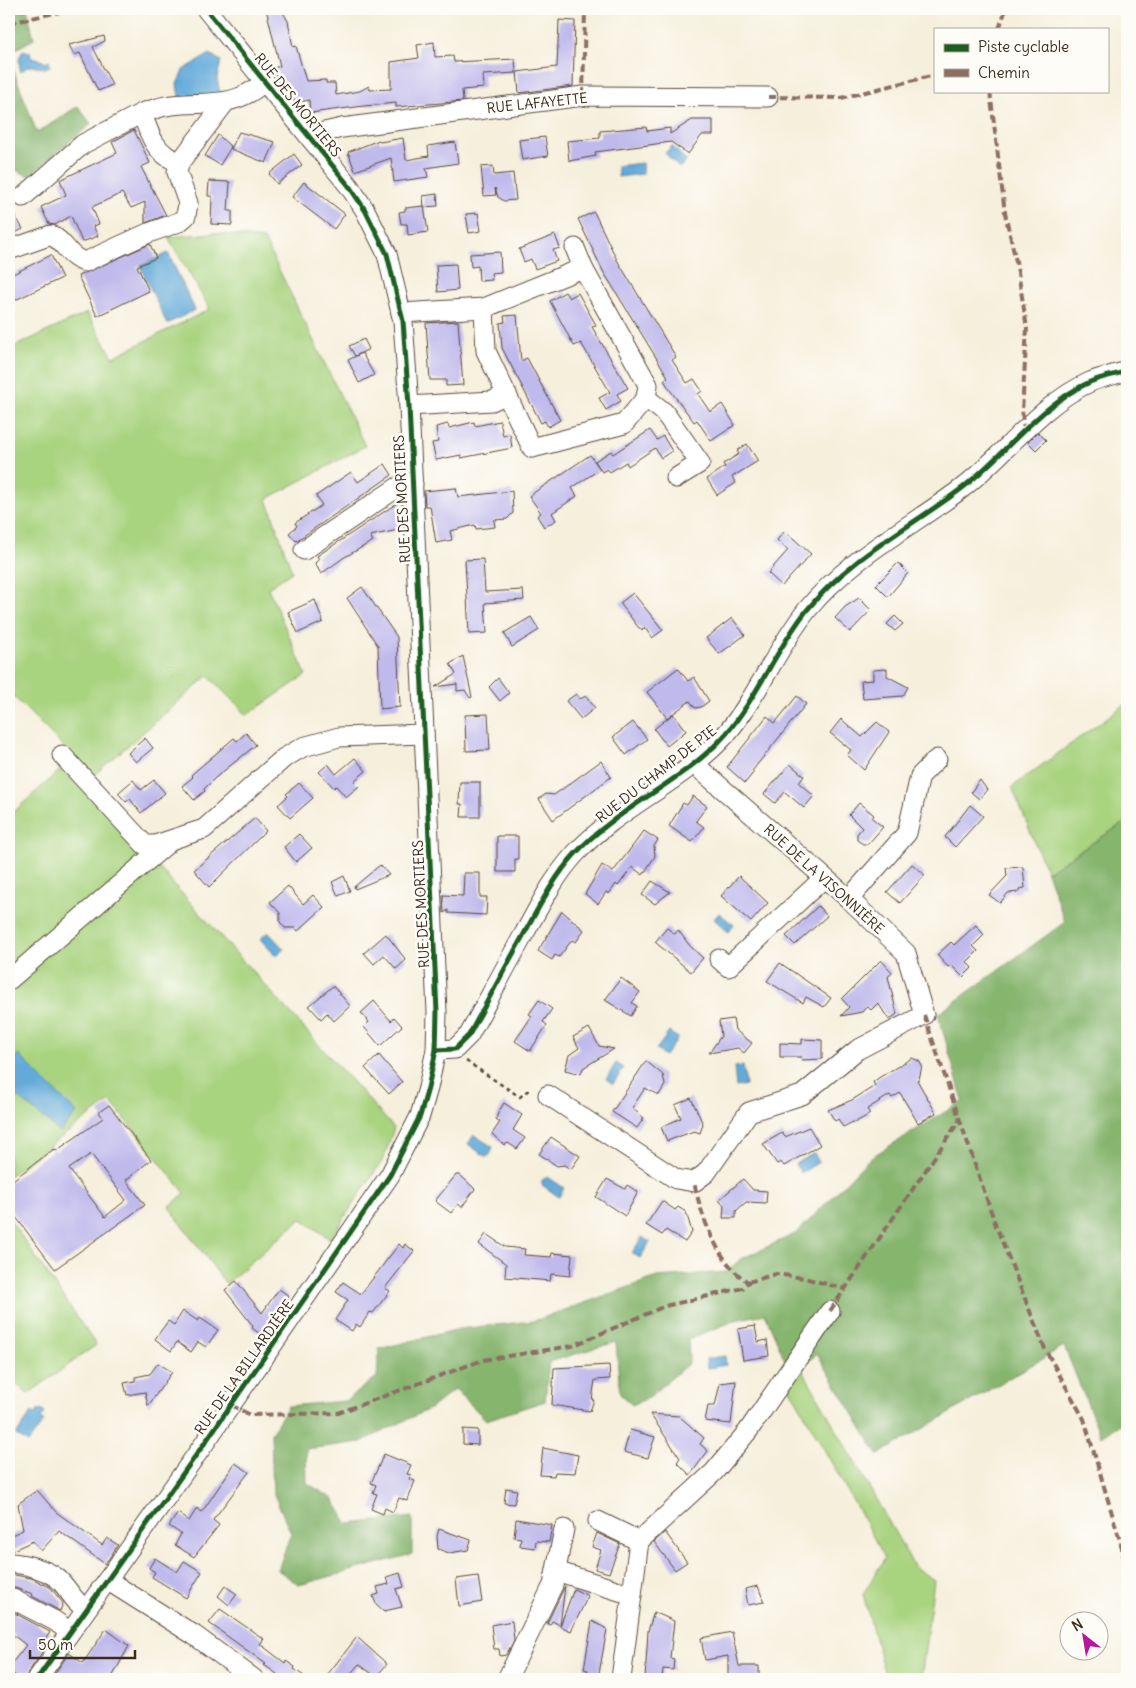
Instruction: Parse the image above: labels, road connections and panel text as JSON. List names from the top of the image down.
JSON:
{
  "streets": {
    "street": [
      "RUE LAFAYETTE",
      "RUE DES MORTIERS",
      "RUE DU CHAMP DE PIE",
      "RUE DE LA VISONNIÈRE",
      "RUE DE LA BILLARDIÈRE"
    ]
  },
  "crossings": [
    ["RUE LAFAYETTE", "RUE DES MORTIERS"],
    ["RUE DES MORTIERS", "RUE DE LA BILLARDIÈRE"],
    ["RUE DU CHAMP DE PIE", "RUE DE LA VISONNIÈRE"]
  ],
  "legend": ["Piste cyclable", "Chemin"],
  "scale_bar": "50 m",
  "north": "top left"
}
